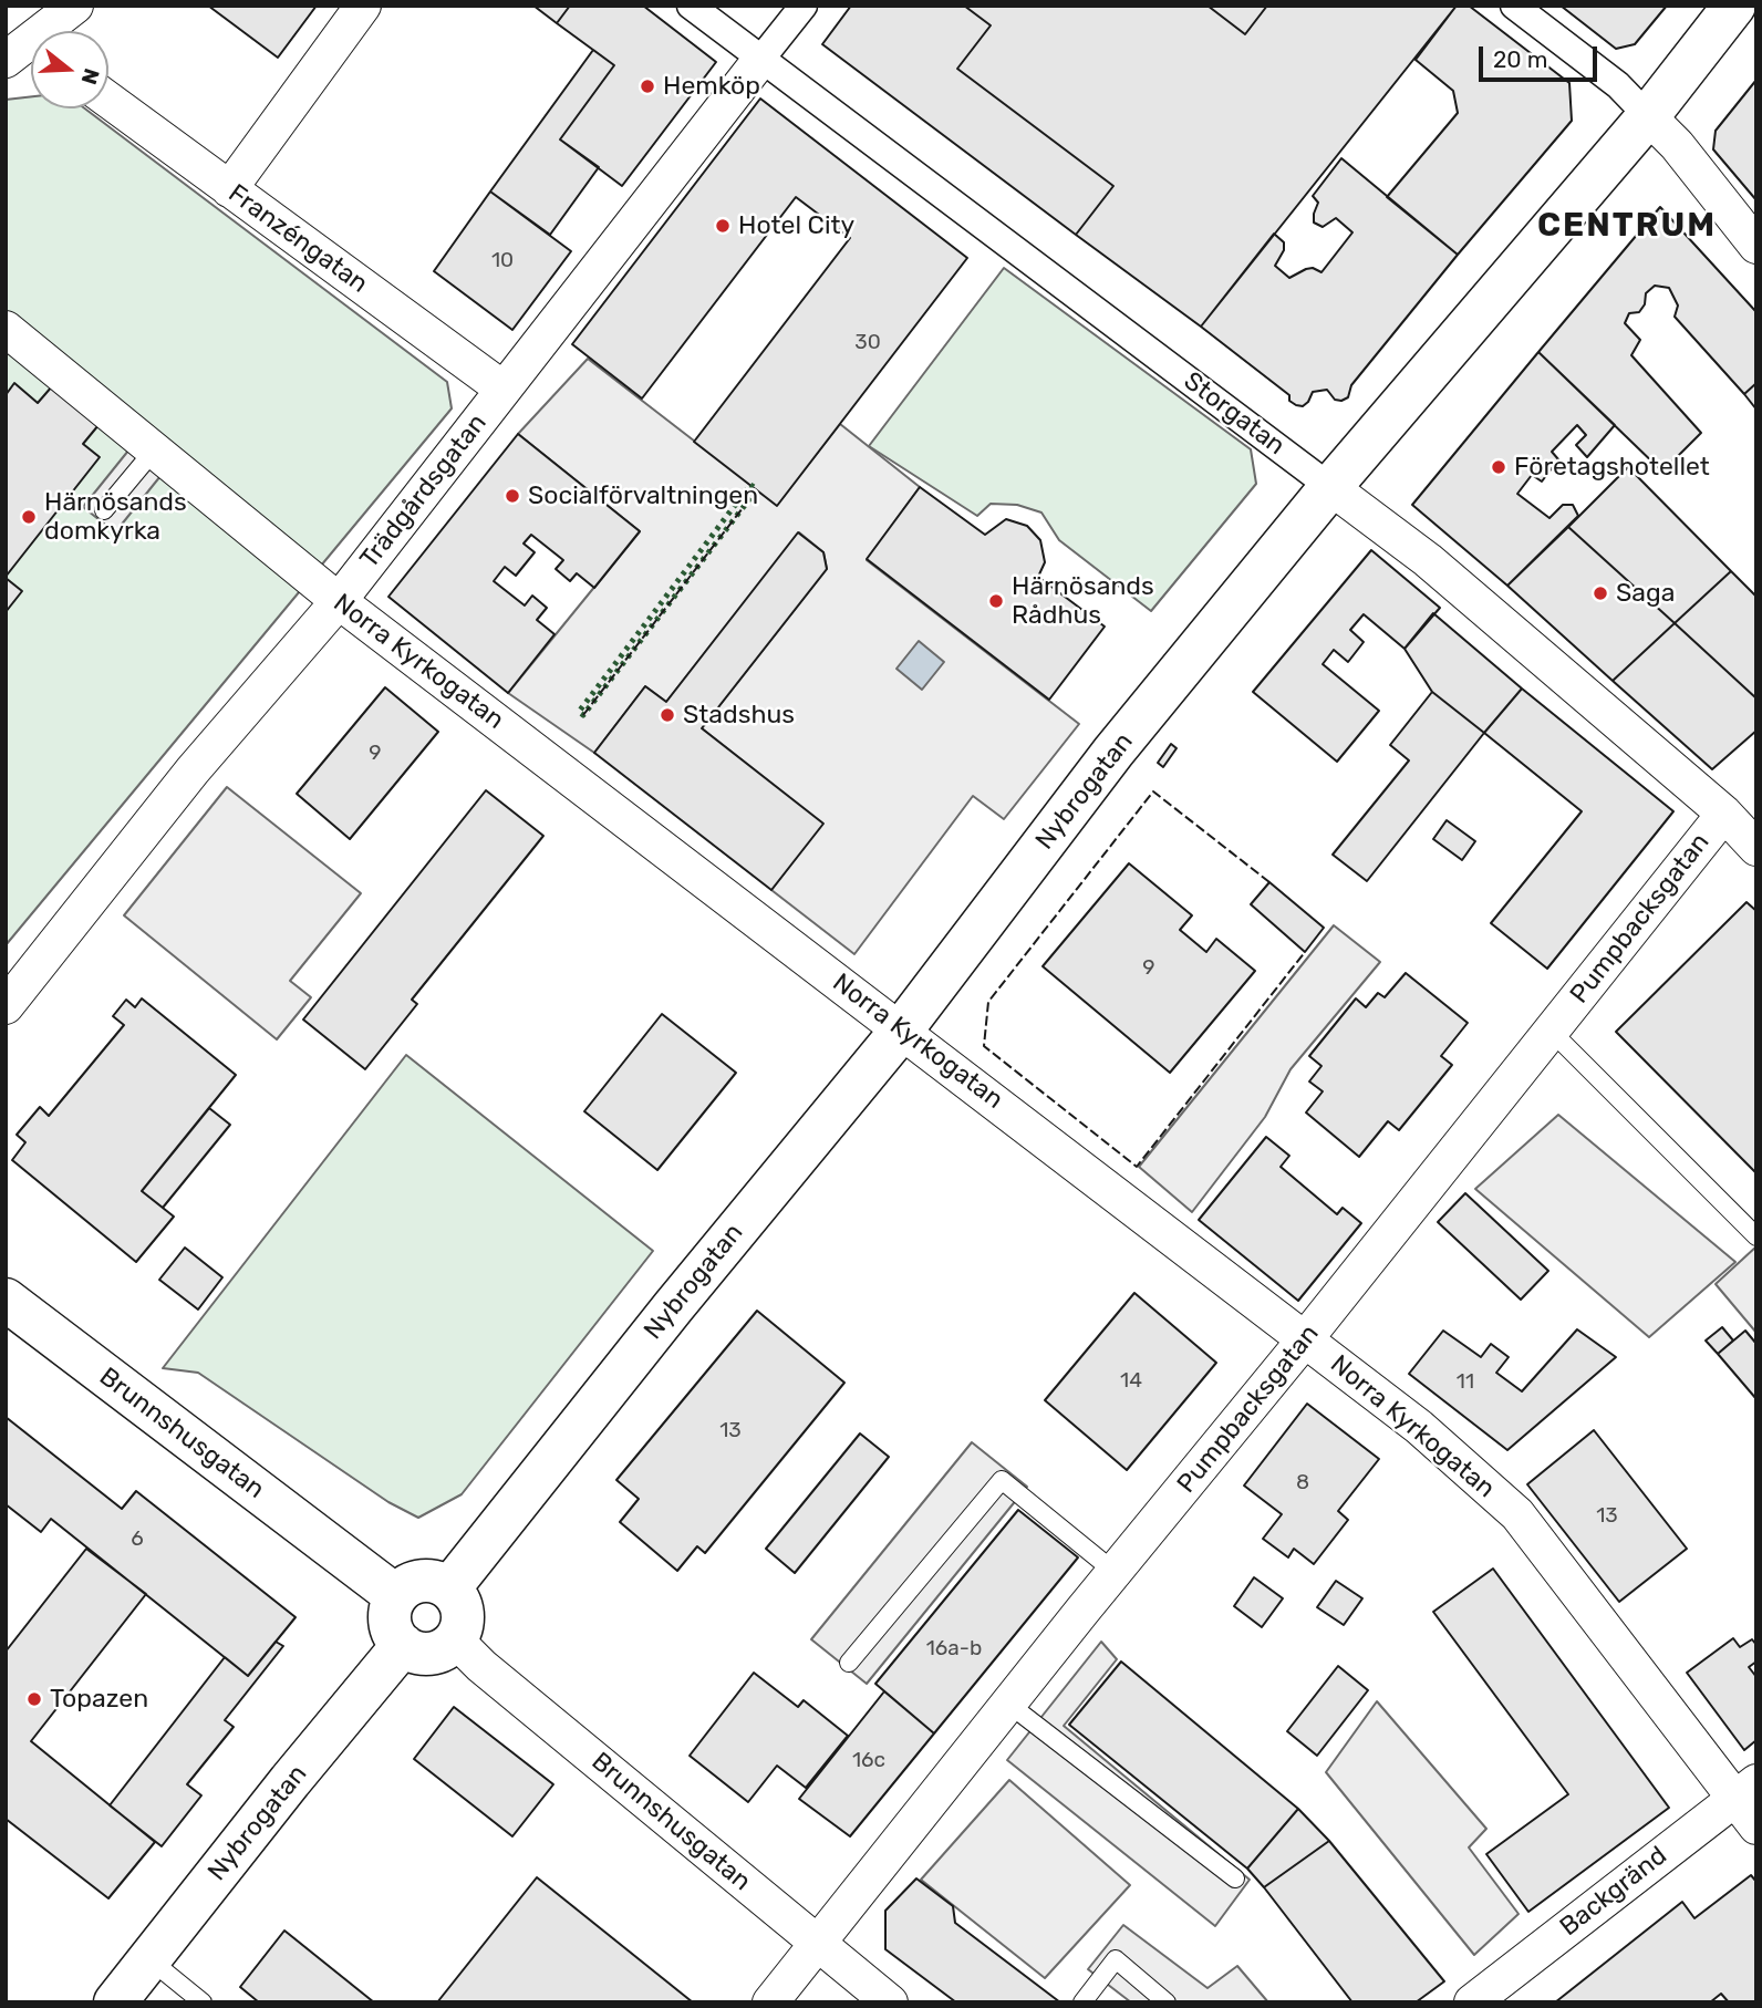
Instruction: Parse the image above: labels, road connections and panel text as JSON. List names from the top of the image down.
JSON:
{
  "streets": {
    "main road": ["Nybrogatan", "Brunnshusgatan"],
    "street": [
      "Franzéngatan",
      "Storgatan",
      "Trädgårdsgatan",
      "Norra Kyrkogatan",
      "Pumpbacksgatan",
      "Backgränd"
    ]
  },
  "crossings": [
    ["Franzéngatan", "Trädgårdsgatan"],
    ["Storgatan", "Trädgårdsgatan"],
    ["Storgatan", "Nybrogatan"],
    ["Storgatan", "Pumpbacksgatan"],
    ["Trädgårdsgatan", "Norra Kyrkogatan"],
    ["Norra Kyrkogatan", "Nybrogatan"],
    ["Norra Kyrkogatan", "Pumpbacksgatan"],
    ["Norra Kyrkogatan", "Backgränd"],
    ["Nybrogatan", "Brunnshusgatan"],
    ["Pumpbacksgatan", "Brunnshusgatan"]
  ],
  "districts": ["CENTRUM"],
  "places": [
    "Hemköp",
    "Hotel City",
    "Företagshotellet",
    "Socialförvaltningen",
    "Härnösands domkyrka",
    "Saga",
    "Härnösands Rådhus",
    "Stadshus",
    "Topazen"
  ],
  "house_numbers": [
    "10",
    "30",
    "9",
    "9",
    "14",
    "11",
    "13",
    "8",
    "13",
    "6",
    "16a-b",
    "16c"
  ],
  "scale_bar": "20 m",
  "north": "right"
}
